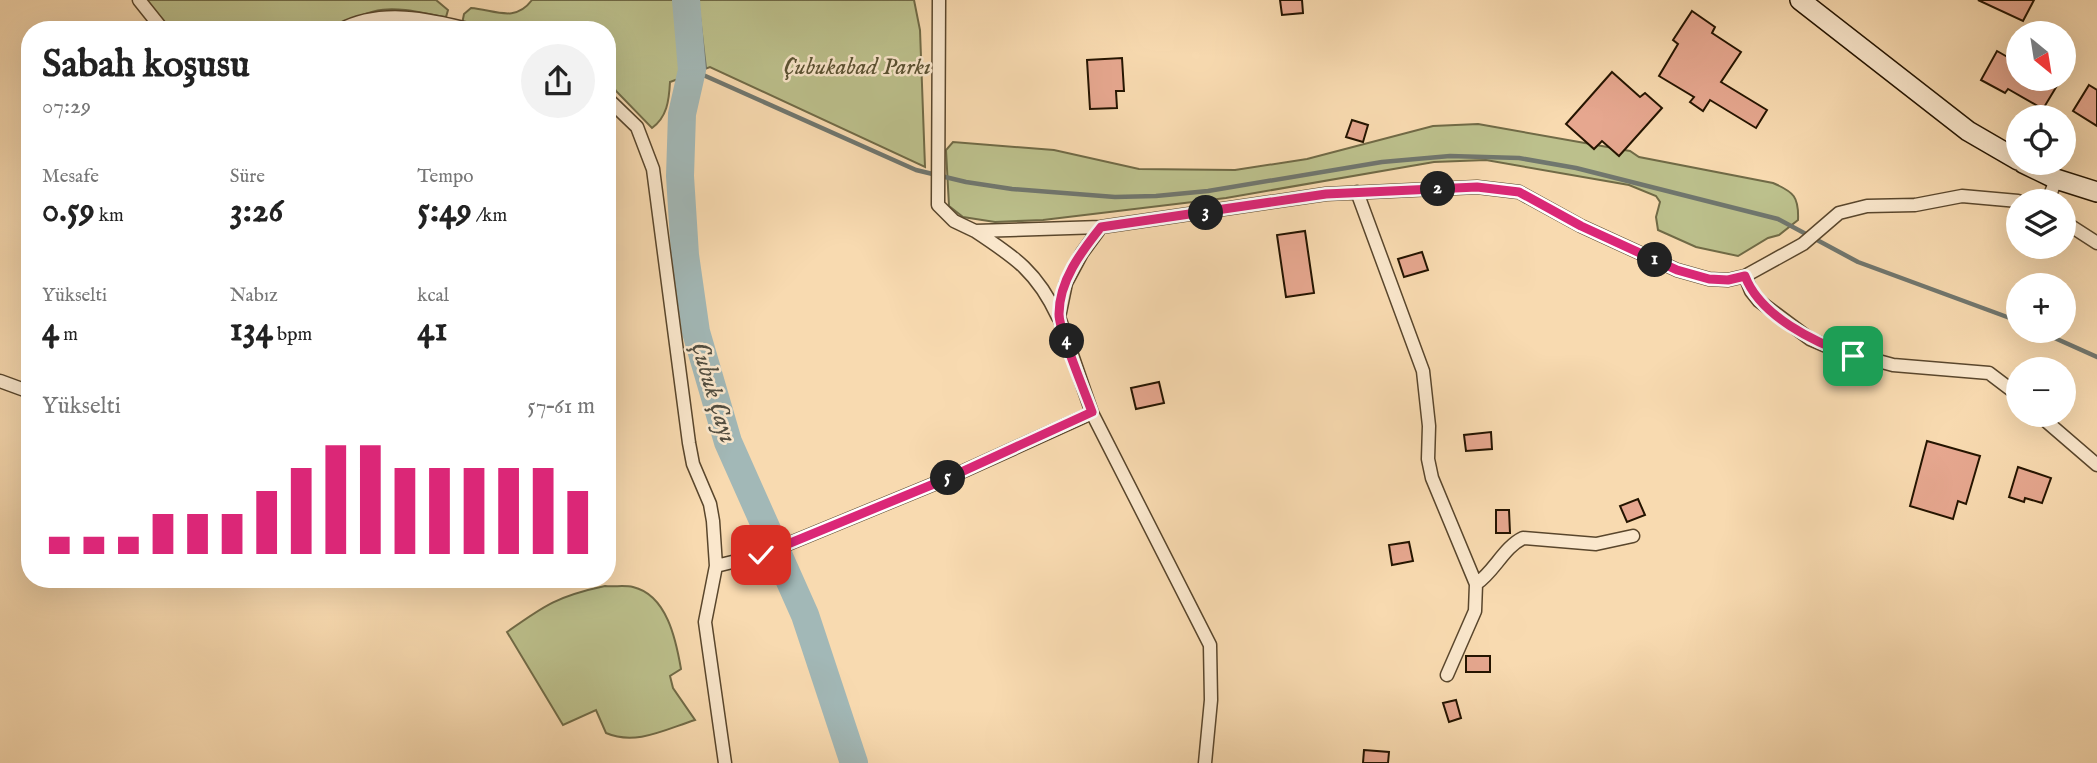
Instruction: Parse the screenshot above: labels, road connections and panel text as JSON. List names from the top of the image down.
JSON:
{
  "water": ["Çubuk Çayı"],
  "parks": ["Çubukabad Parkı"],
  "north": "bottom right",
  "page": {
    "map_buttons": ["+", "−"],
    "heading": ["Sabah koşusu", "07:29"],
    "stats": [
      ["Mesafe", "0.59 km"],
      ["Süre", "3:26"],
      ["Tempo", "5:49 /km"],
      ["Yükselti", "4 m"],
      ["Nabız", "134 bpm"],
      ["kcal", "41"]
    ],
    "pins": [
      "2",
      "3",
      "1",
      "4",
      "5"
    ],
    "chart": ["Yükselti", "57–61 m"]
  }
}
